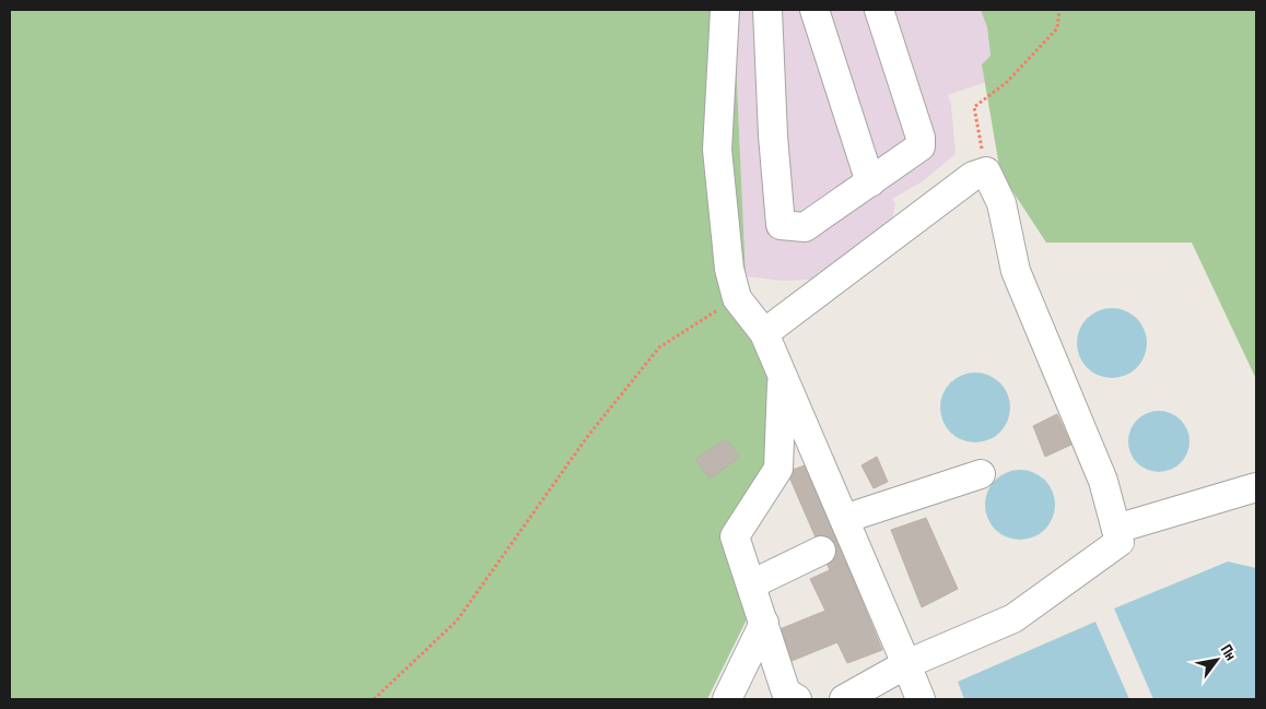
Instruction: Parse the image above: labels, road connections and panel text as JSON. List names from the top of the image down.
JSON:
{
  "north": "top right"
}
